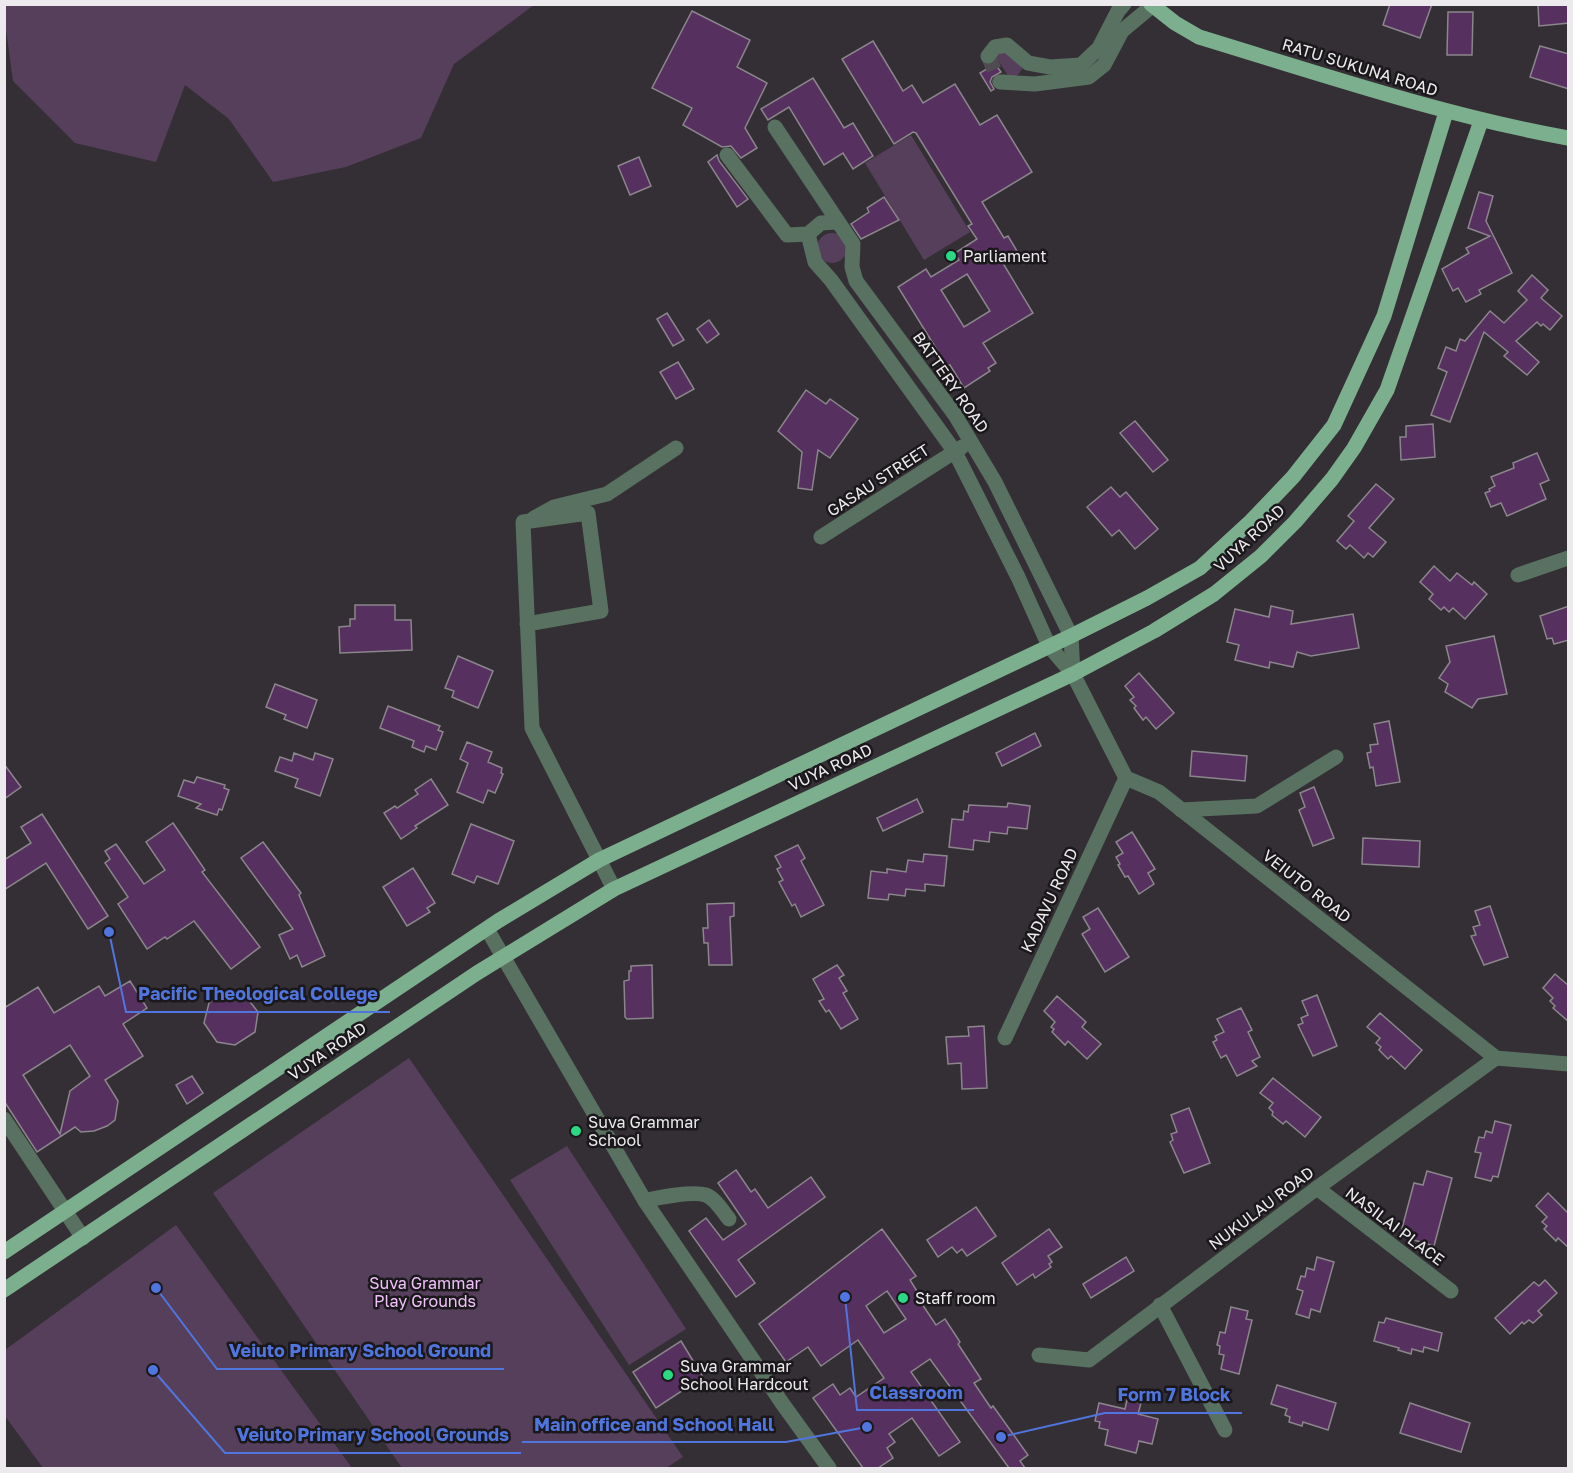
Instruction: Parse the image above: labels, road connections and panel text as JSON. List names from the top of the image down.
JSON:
{
  "streets": {
    "main road": ["RATU SUKUNA ROAD", "VUYA ROAD"],
    "street": [
      "BATTERY ROAD",
      "GASAU STREET",
      "VEIUTO ROAD",
      "KADAVU ROAD",
      "NUKULAU ROAD",
      "NASILAI PLACE"
    ]
  },
  "crossings": [
    ["RATU SUKUNA ROAD", "VUYA ROAD"],
    ["BATTERY ROAD", "GASAU STREET"],
    ["BATTERY ROAD", "VUYA ROAD"],
    ["VEIUTO ROAD", "KADAVU ROAD"],
    ["VEIUTO ROAD", "NUKULAU ROAD"],
    ["NUKULAU ROAD", "NASILAI PLACE"]
  ],
  "parks": ["Suva Grammar Play Grounds"],
  "places": [
    "Parliament",
    "Pacific Theological College",
    "Suva Grammar School",
    "Veiuto Primary School Ground",
    "Classroom",
    "Staff room",
    "Veiuto Primary School Grounds",
    "Suva Grammar School Hardcout",
    "Main office and School Hall",
    "Form 7 Block"
  ]
}
